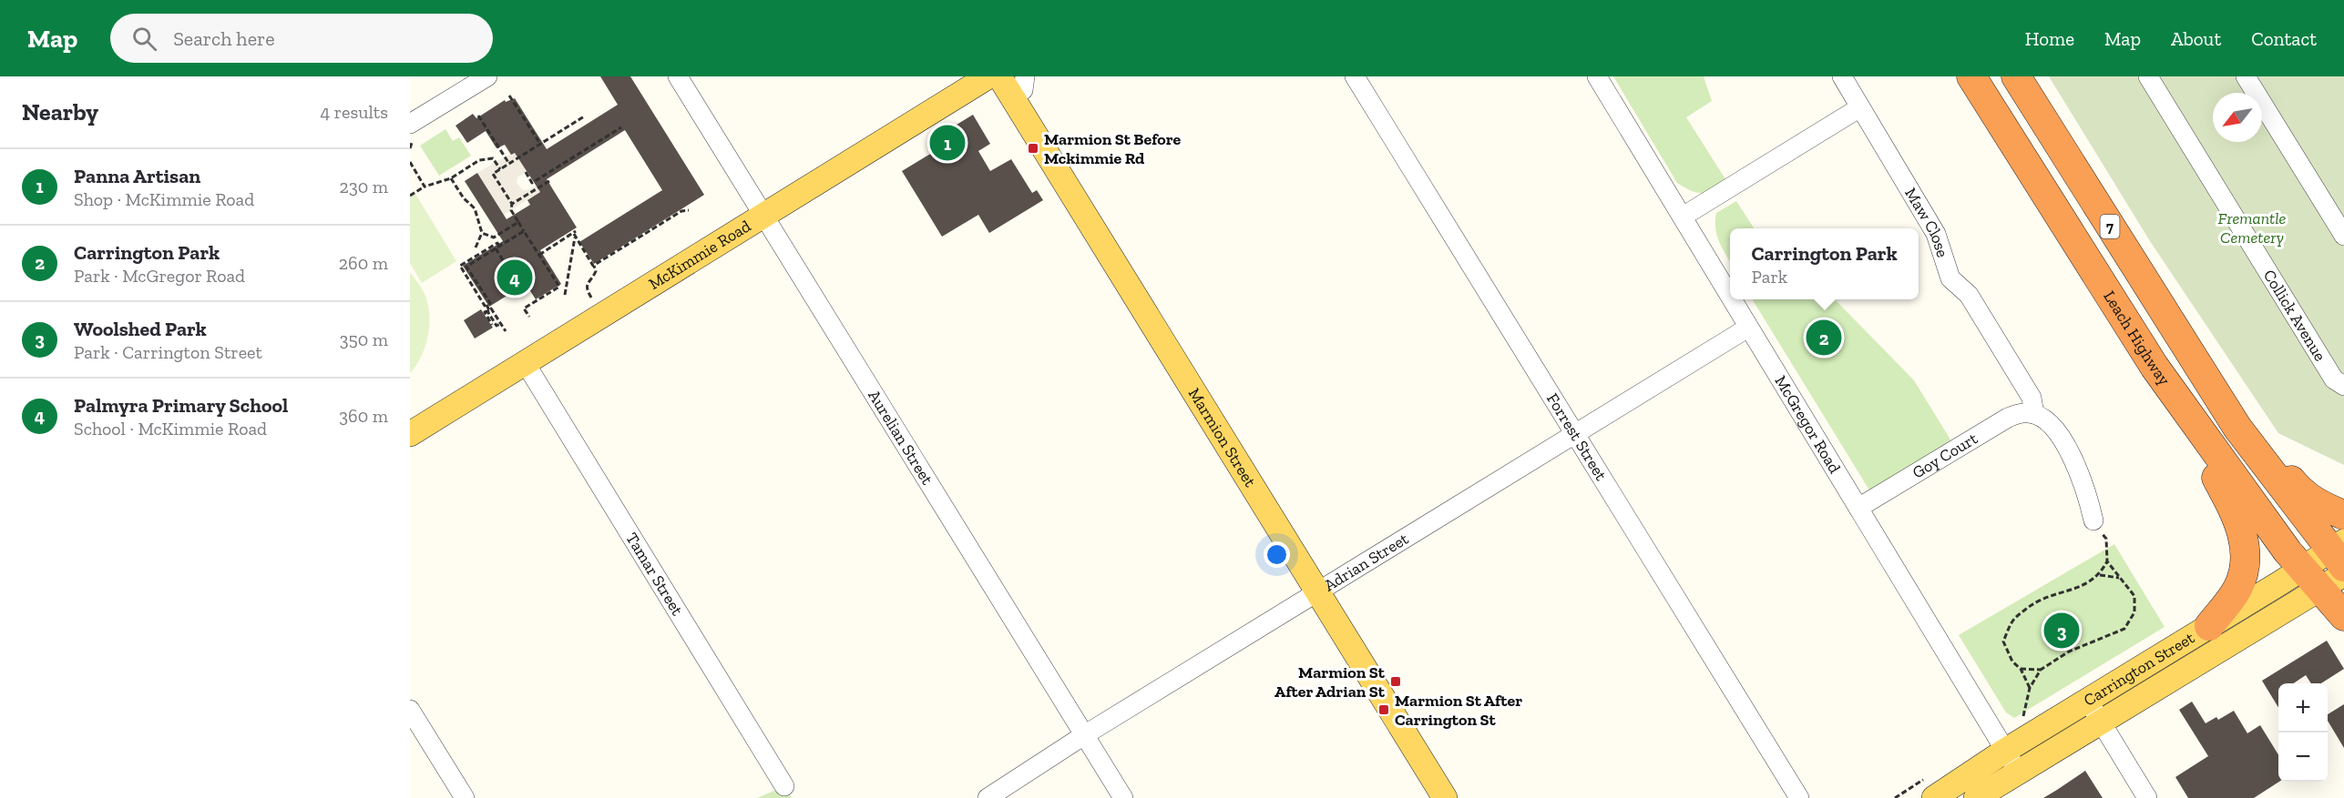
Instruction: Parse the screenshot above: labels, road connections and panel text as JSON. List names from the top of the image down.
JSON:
{
  "streets": {
    "highway": ["7", "Leach Highway"],
    "main road": ["McKimmie Road", "Marmion Street", "Carrington Street"],
    "street": [
      "Maw Close",
      "Collick Avenue",
      "McGregor Road",
      "Forrest Street",
      "Aurelian Street",
      "Goy Court",
      "Adrian Street",
      "Tamar Street"
    ]
  },
  "crossings": [
    ["Maw Close", "Goy Court"],
    ["7", "Leach Highway"],
    ["7", "Carrington Street"],
    ["McKimmie Road", "Aurelian Street"],
    ["McKimmie Road", "Tamar Street"],
    ["Leach Highway", "Carrington Street"],
    ["McGregor Road", "Goy Court"],
    ["McGregor Road", "Adrian Street"],
    ["McGregor Road", "Carrington Street"],
    ["Forrest Street", "Adrian Street"],
    ["Aurelian Street", "Adrian Street"],
    ["Marmion Street", "Adrian Street"]
  ],
  "parks": ["Fremantle Cemetery"],
  "places": {
    "transit": ["Marmion St Before Mckimmie Rd", "Marmion St After Adrian St", "Marmion St After Carrington St"]
  },
  "north": "bottom left",
  "page": {
    "header": "Map",
    "search": "Search here",
    "nav": [
      "Home",
      "Map",
      "About",
      "Contact"
    ],
    "heading": ["Nearby", "4 results"],
    "pins": [
      "1",
      "4",
      "2",
      "3"
    ],
    "list": [
      {
        "mark": "1",
        "name": "Panna Artisan",
        "note": "Shop · McKimmie Road",
        "value": "230 m"
      },
      {
        "mark": "2",
        "name": "Carrington Park",
        "note": "Park · McGregor Road",
        "value": "260 m"
      },
      {
        "mark": "3",
        "name": "Woolshed Park",
        "note": "Park · Carrington Street",
        "value": "350 m"
      },
      {
        "mark": "4",
        "name": "Palmyra Primary School",
        "note": "School · McKimmie Road",
        "value": "360 m"
      }
    ],
    "popup": ["Carrington Park", "Park"],
    "map_buttons": ["+", "−"]
  }
}
